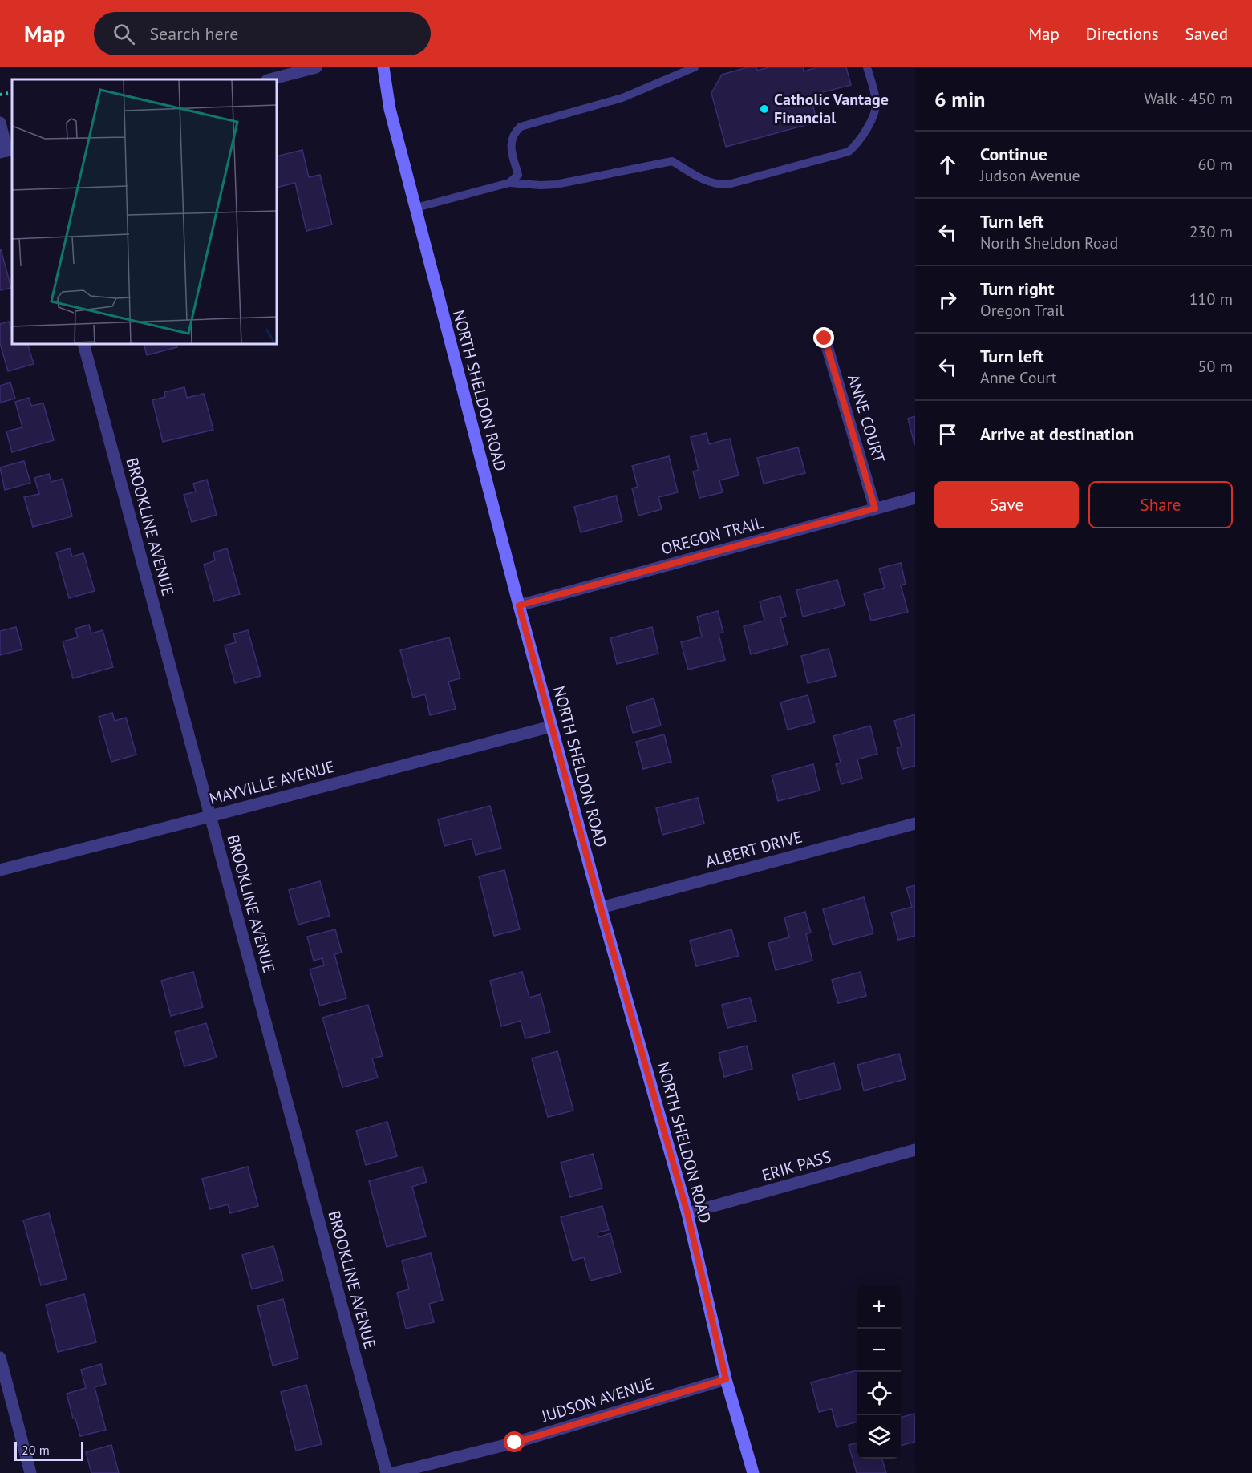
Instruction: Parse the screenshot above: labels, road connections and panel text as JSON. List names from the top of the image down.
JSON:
{
  "streets": {
    "main road": ["NORTH SHELDON ROAD"],
    "street": [
      "ANNE COURT",
      "BROOKLINE AVENUE",
      "OREGON TRAIL",
      "MAYVILLE AVENUE",
      "ALBERT DRIVE",
      "ERIK PASS",
      "JUDSON AVENUE"
    ]
  },
  "crossings": [
    ["NORTH SHELDON ROAD", "OREGON TRAIL"],
    ["NORTH SHELDON ROAD", "MAYVILLE AVENUE"],
    ["NORTH SHELDON ROAD", "ALBERT DRIVE"],
    ["NORTH SHELDON ROAD", "ERIK PASS"],
    ["NORTH SHELDON ROAD", "JUDSON AVENUE"],
    ["ANNE COURT", "OREGON TRAIL"],
    ["BROOKLINE AVENUE", "MAYVILLE AVENUE"]
  ],
  "places": ["Catholic Vantage Financial"],
  "scale_bar": "20 m",
  "page": {
    "header": "Map",
    "search": "Search here",
    "nav": ["Map", "Directions", "Saved"],
    "heading": ["6 min", "Walk · 450 m"],
    "list": [
      ["Continue", "Judson Avenue", "60 m"],
      ["Turn left", "North Sheldon Road", "230 m"],
      ["Turn right", "Oregon Trail", "110 m"],
      ["Turn left", "Anne Court", "50 m"],
      "Arrive at destination"
    ],
    "buttons": ["Save", "Share"],
    "map_buttons": ["+", "−"],
    "scale": "20 m"
  }
}
